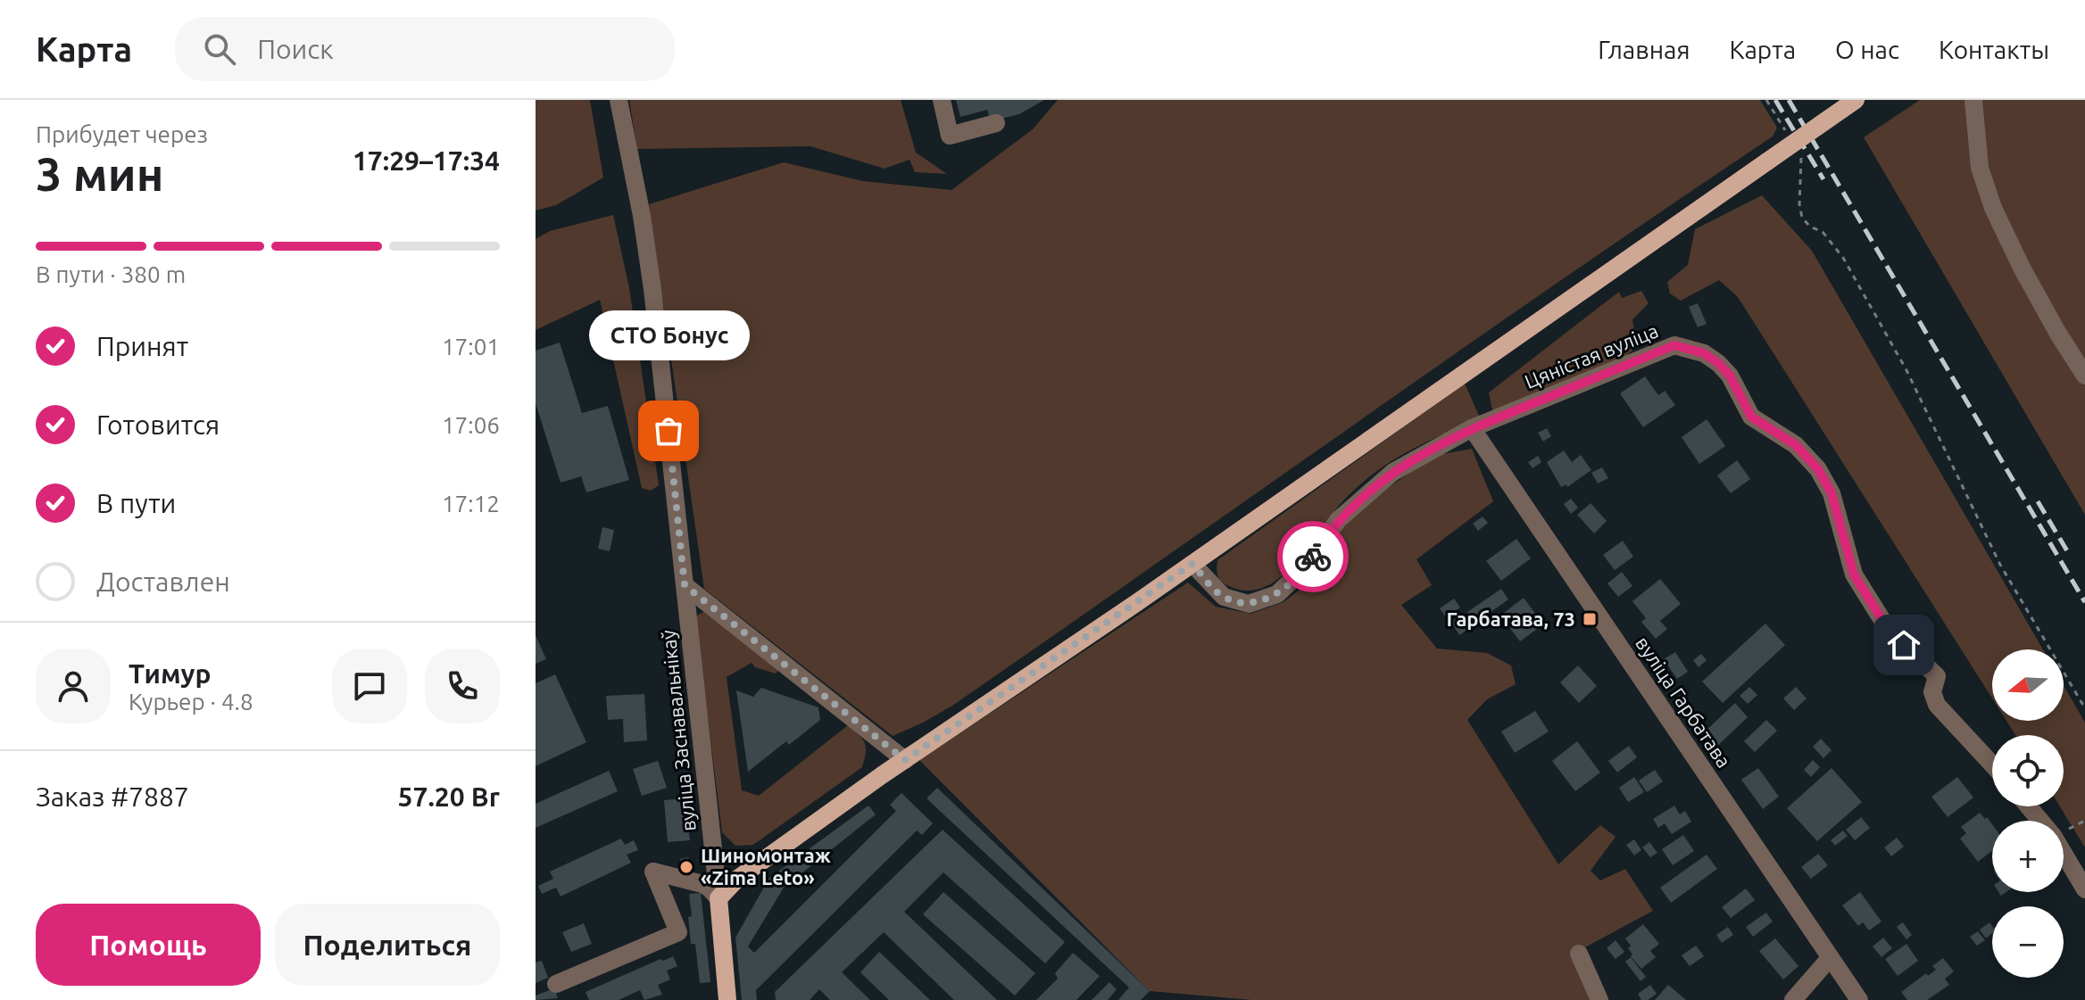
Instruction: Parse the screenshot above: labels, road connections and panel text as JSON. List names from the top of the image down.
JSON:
{
  "streets": {
    "main road": ["вуліца Заснавальнікаў"],
    "street": ["Цяністая вуліца", "вуліца Гарбатава"]
  },
  "crossings": [
    ["Цяністая вуліца", "вуліца Гарбатава"]
  ],
  "places": {
    "other": ["СТО Бонус", "Шиномонтаж «Zima Leto»"],
    "transit": ["Гарбатава, 73"]
  },
  "north": "left",
  "page": {
    "header": "Карта",
    "search": "Поиск",
    "nav": [
      "Главная",
      "Карта",
      "О нас",
      "Контакты"
    ],
    "heading": ["3 мин", "Прибудет через", "17:29–17:34"],
    "panel": [
      "Тимур",
      "Курьер · 4.8",
      "Заказ #7887",
      "57.20 Br"
    ],
    "bar": "В пути · 380 m",
    "list": [
      ["Принят", "17:01"],
      ["Готовится", "17:06"],
      ["В пути", "17:12"],
      "Доставлен"
    ],
    "bubble": "СТО Бонус",
    "map_buttons": ["+", "−"],
    "buttons": ["Помощь", "Поделиться"]
  }
}
